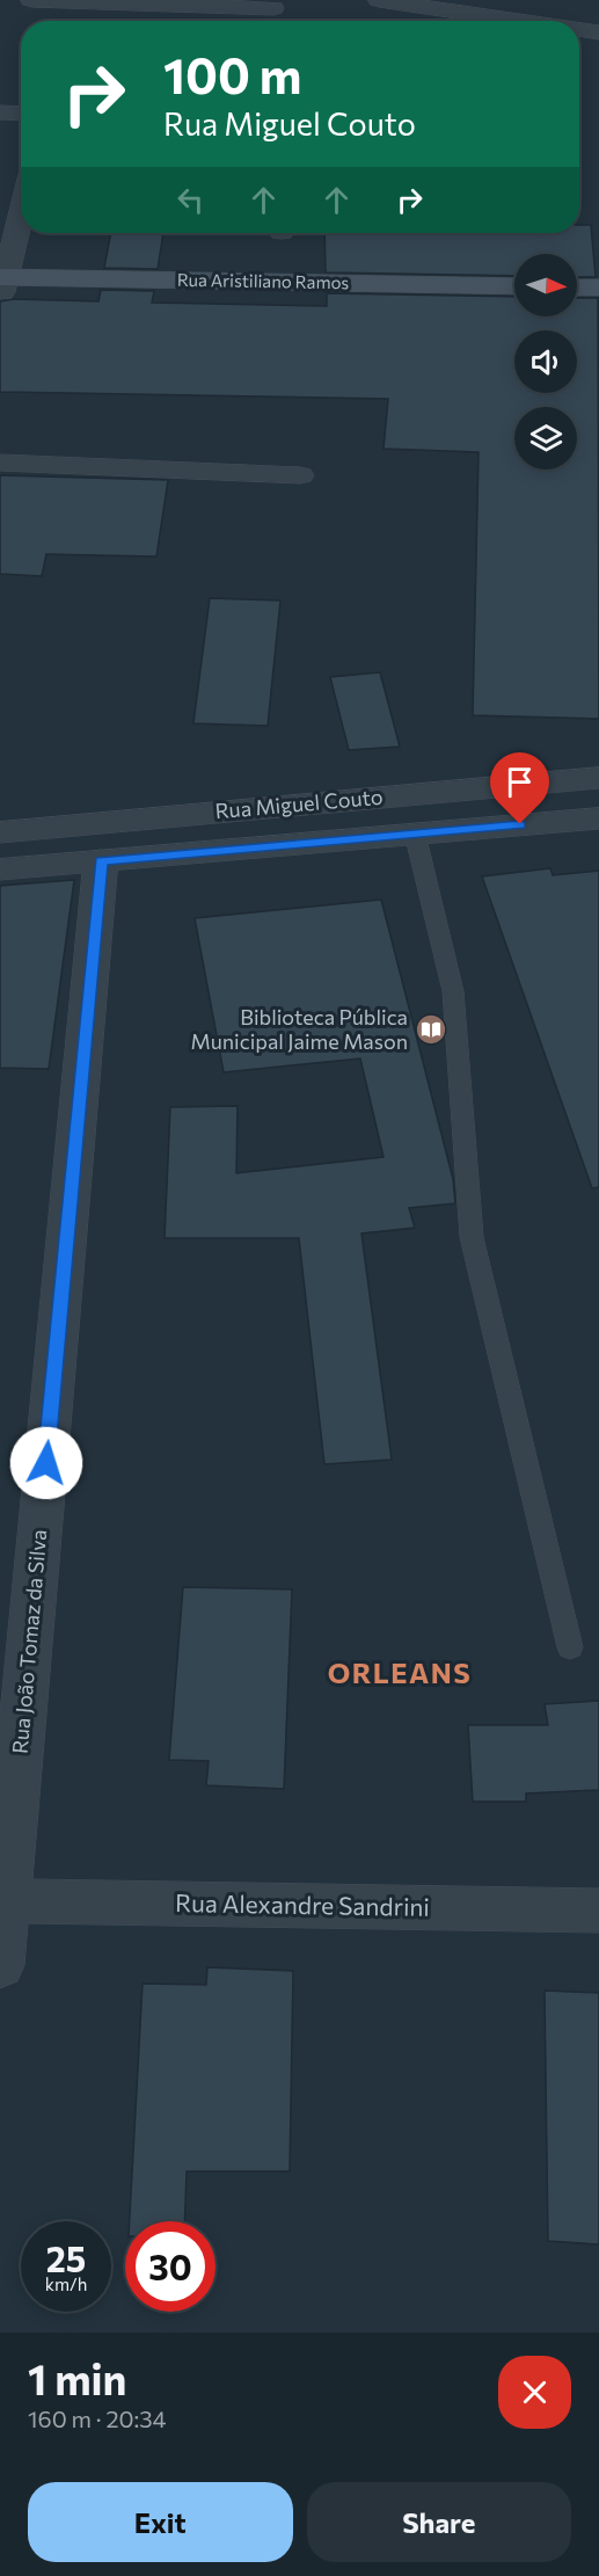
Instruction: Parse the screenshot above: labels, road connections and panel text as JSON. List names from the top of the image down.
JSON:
{
  "streets": {
    "main road": ["Rua Aristiliano Ramos"],
    "street": ["Rua Miguel Couto", "Rua João Tomaz da Silva", "Rua Alexandre Sandrini"]
  },
  "crossings": [
    ["Rua Miguel Couto", "Rua João Tomaz da Silva"],
    ["Rua João Tomaz da Silva", "Rua Alexandre Sandrini"]
  ],
  "districts": ["ORLEANS"],
  "places": {
    "library": ["Biblioteca Pública Municipal Jaime Mason"]
  },
  "north": "right",
  "page": {
    "turn": ["100 m", "Rua Miguel Couto"],
    "speed": "25 km/h",
    "limit": "30",
    "heading": ["1 min", "160 m · 20:34"],
    "buttons": ["Exit", "Share"]
  }
}
